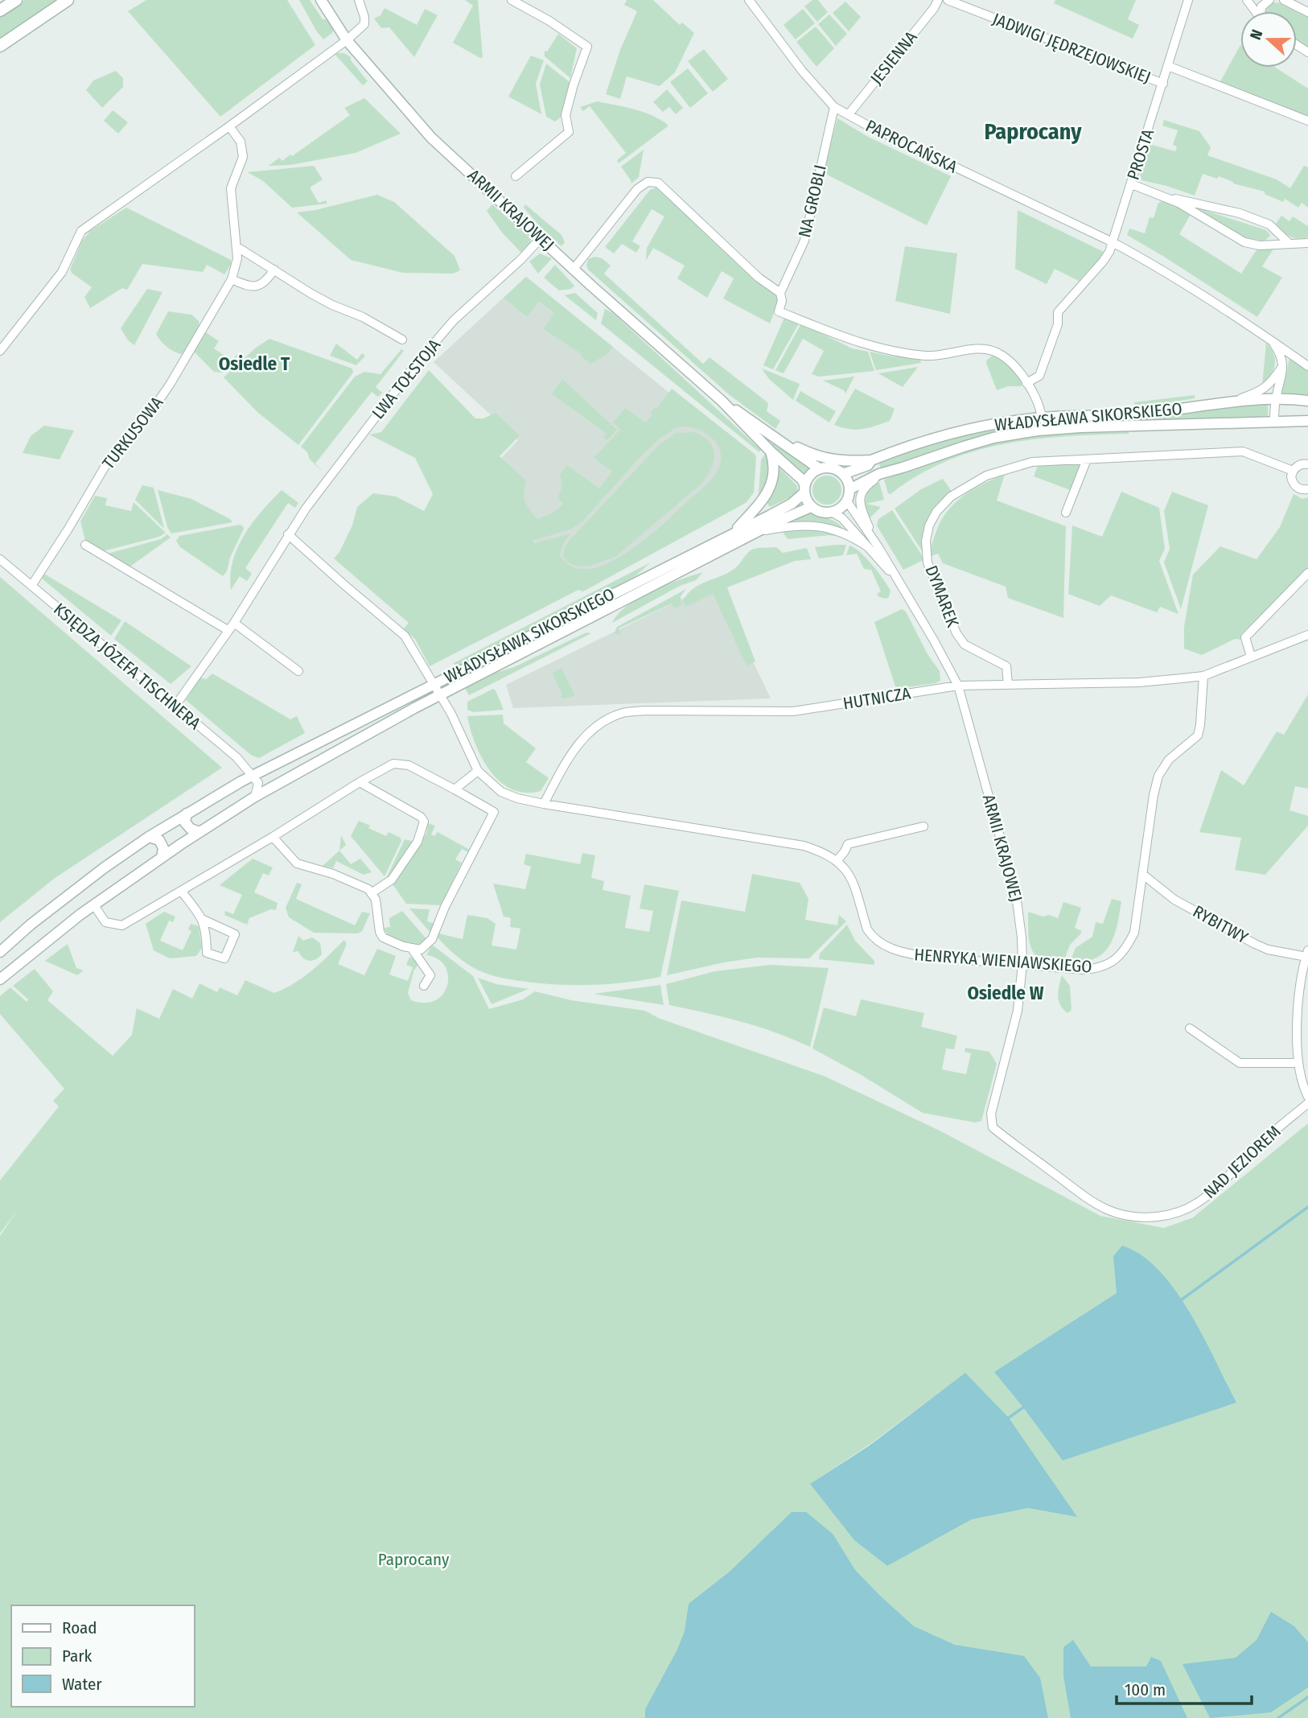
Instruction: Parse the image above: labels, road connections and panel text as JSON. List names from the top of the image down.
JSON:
{
  "streets": {
    "street": [
      "JADWIGI JĘDRZEJOWSKIEJ",
      "JESIENNA",
      "PAPROCAŃSKA",
      "PROSTA",
      "NA GROBLI",
      "ARMII KRAJOWEJ",
      "LWA TOŁSTOJA",
      "WŁADYSŁAWA SIKORSKIEGO",
      "TURKUSOWA",
      "DYMAREK",
      "KSIĘDZA JÓZEFA TISCHNERA",
      "HUTNICZA",
      "RYBITWY",
      "HENRYKA WIENIAWSKIEGO",
      "NAD JEZIOREM"
    ]
  },
  "crossings": [
    ["JADWIGI JĘDRZEJOWSKIEJ", "PROSTA"],
    ["JESIENNA", "PAPROCAŃSKA"],
    ["PAPROCAŃSKA", "PROSTA"],
    ["PAPROCAŃSKA", "NA GROBLI"],
    ["ARMII KRAJOWEJ", "LWA TOŁSTOJA"],
    ["ARMII KRAJOWEJ", "WŁADYSŁAWA SIKORSKIEGO"],
    ["ARMII KRAJOWEJ", "HUTNICZA"],
    ["ARMII KRAJOWEJ", "HENRYKA WIENIAWSKIEGO"],
    ["ARMII KRAJOWEJ", "NAD JEZIOREM"],
    ["LWA TOŁSTOJA", "KSIĘDZA JÓZEFA TISCHNERA"],
    ["WŁADYSŁAWA SIKORSKIEGO", "KSIĘDZA JÓZEFA TISCHNERA"],
    ["TURKUSOWA", "KSIĘDZA JÓZEFA TISCHNERA"],
    ["DYMAREK", "HUTNICZA"],
    ["HUTNICZA", "HENRYKA WIENIAWSKIEGO"],
    ["RYBITWY", "HENRYKA WIENIAWSKIEGO"]
  ],
  "districts": ["Paprocany", "Osiedle T", "Osiedle W"],
  "parks": ["Paprocany"],
  "legend": ["Road", "Park", "Water"],
  "scale_bar": "100 m",
  "north": "left"
}
